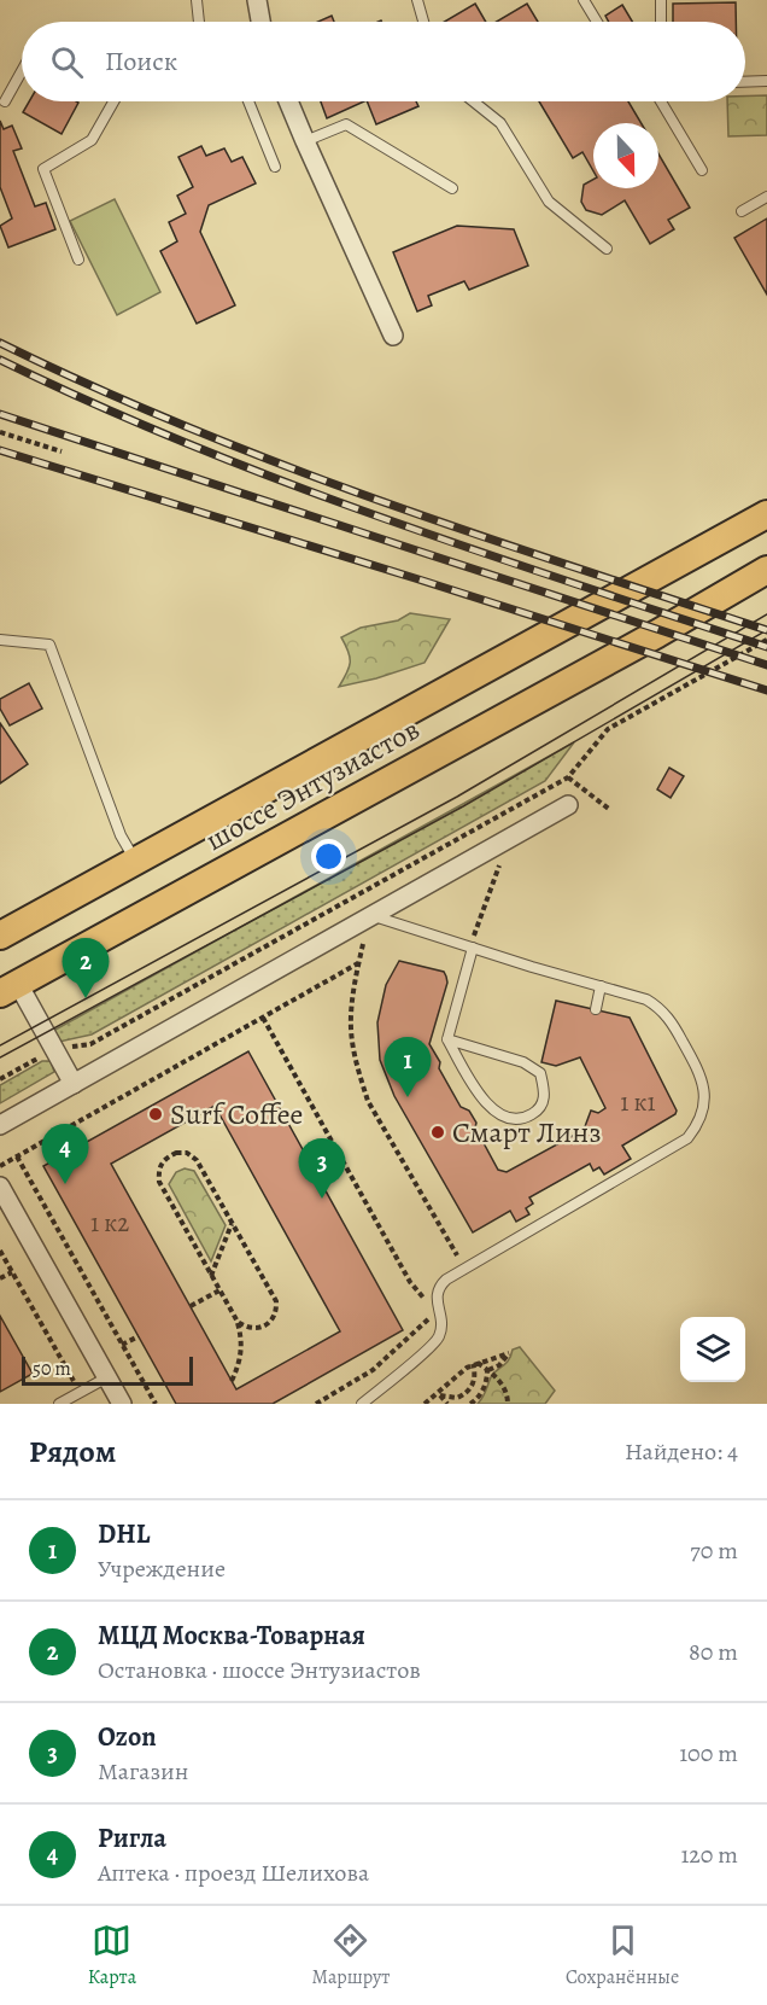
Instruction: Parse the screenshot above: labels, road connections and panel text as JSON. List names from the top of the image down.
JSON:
{
  "streets": {
    "main road": ["шоссе Энтузиастов"]
  },
  "places": ["Surf Coffee", "Смарт Линз"],
  "house_numbers": ["1 к1", "1 к2"],
  "scale_bar": "50 m",
  "north": "bottom",
  "page": {
    "search": "Поиск",
    "pins": [
      "2",
      "1",
      "4",
      "3"
    ],
    "scale": "50 m",
    "heading": ["Рядом", "Найдено: 4"],
    "list": [
      {
        "mark": "1",
        "name": "DHL",
        "note": "Учреждение",
        "value": "70 m"
      },
      {
        "mark": "2",
        "name": "МЦД Москва-Товарная",
        "note": "Остановка · шоссе Энтузиастов",
        "value": "80 m"
      },
      {
        "mark": "3",
        "name": "Ozon",
        "note": "Магазин",
        "value": "100 m"
      },
      {
        "mark": "4",
        "name": "Ригла",
        "note": "Аптека · проезд Шелихова",
        "value": "120 m"
      }
    ],
    "nav": ["Карта", "Маршрут", "Сохранённые"]
  }
}
